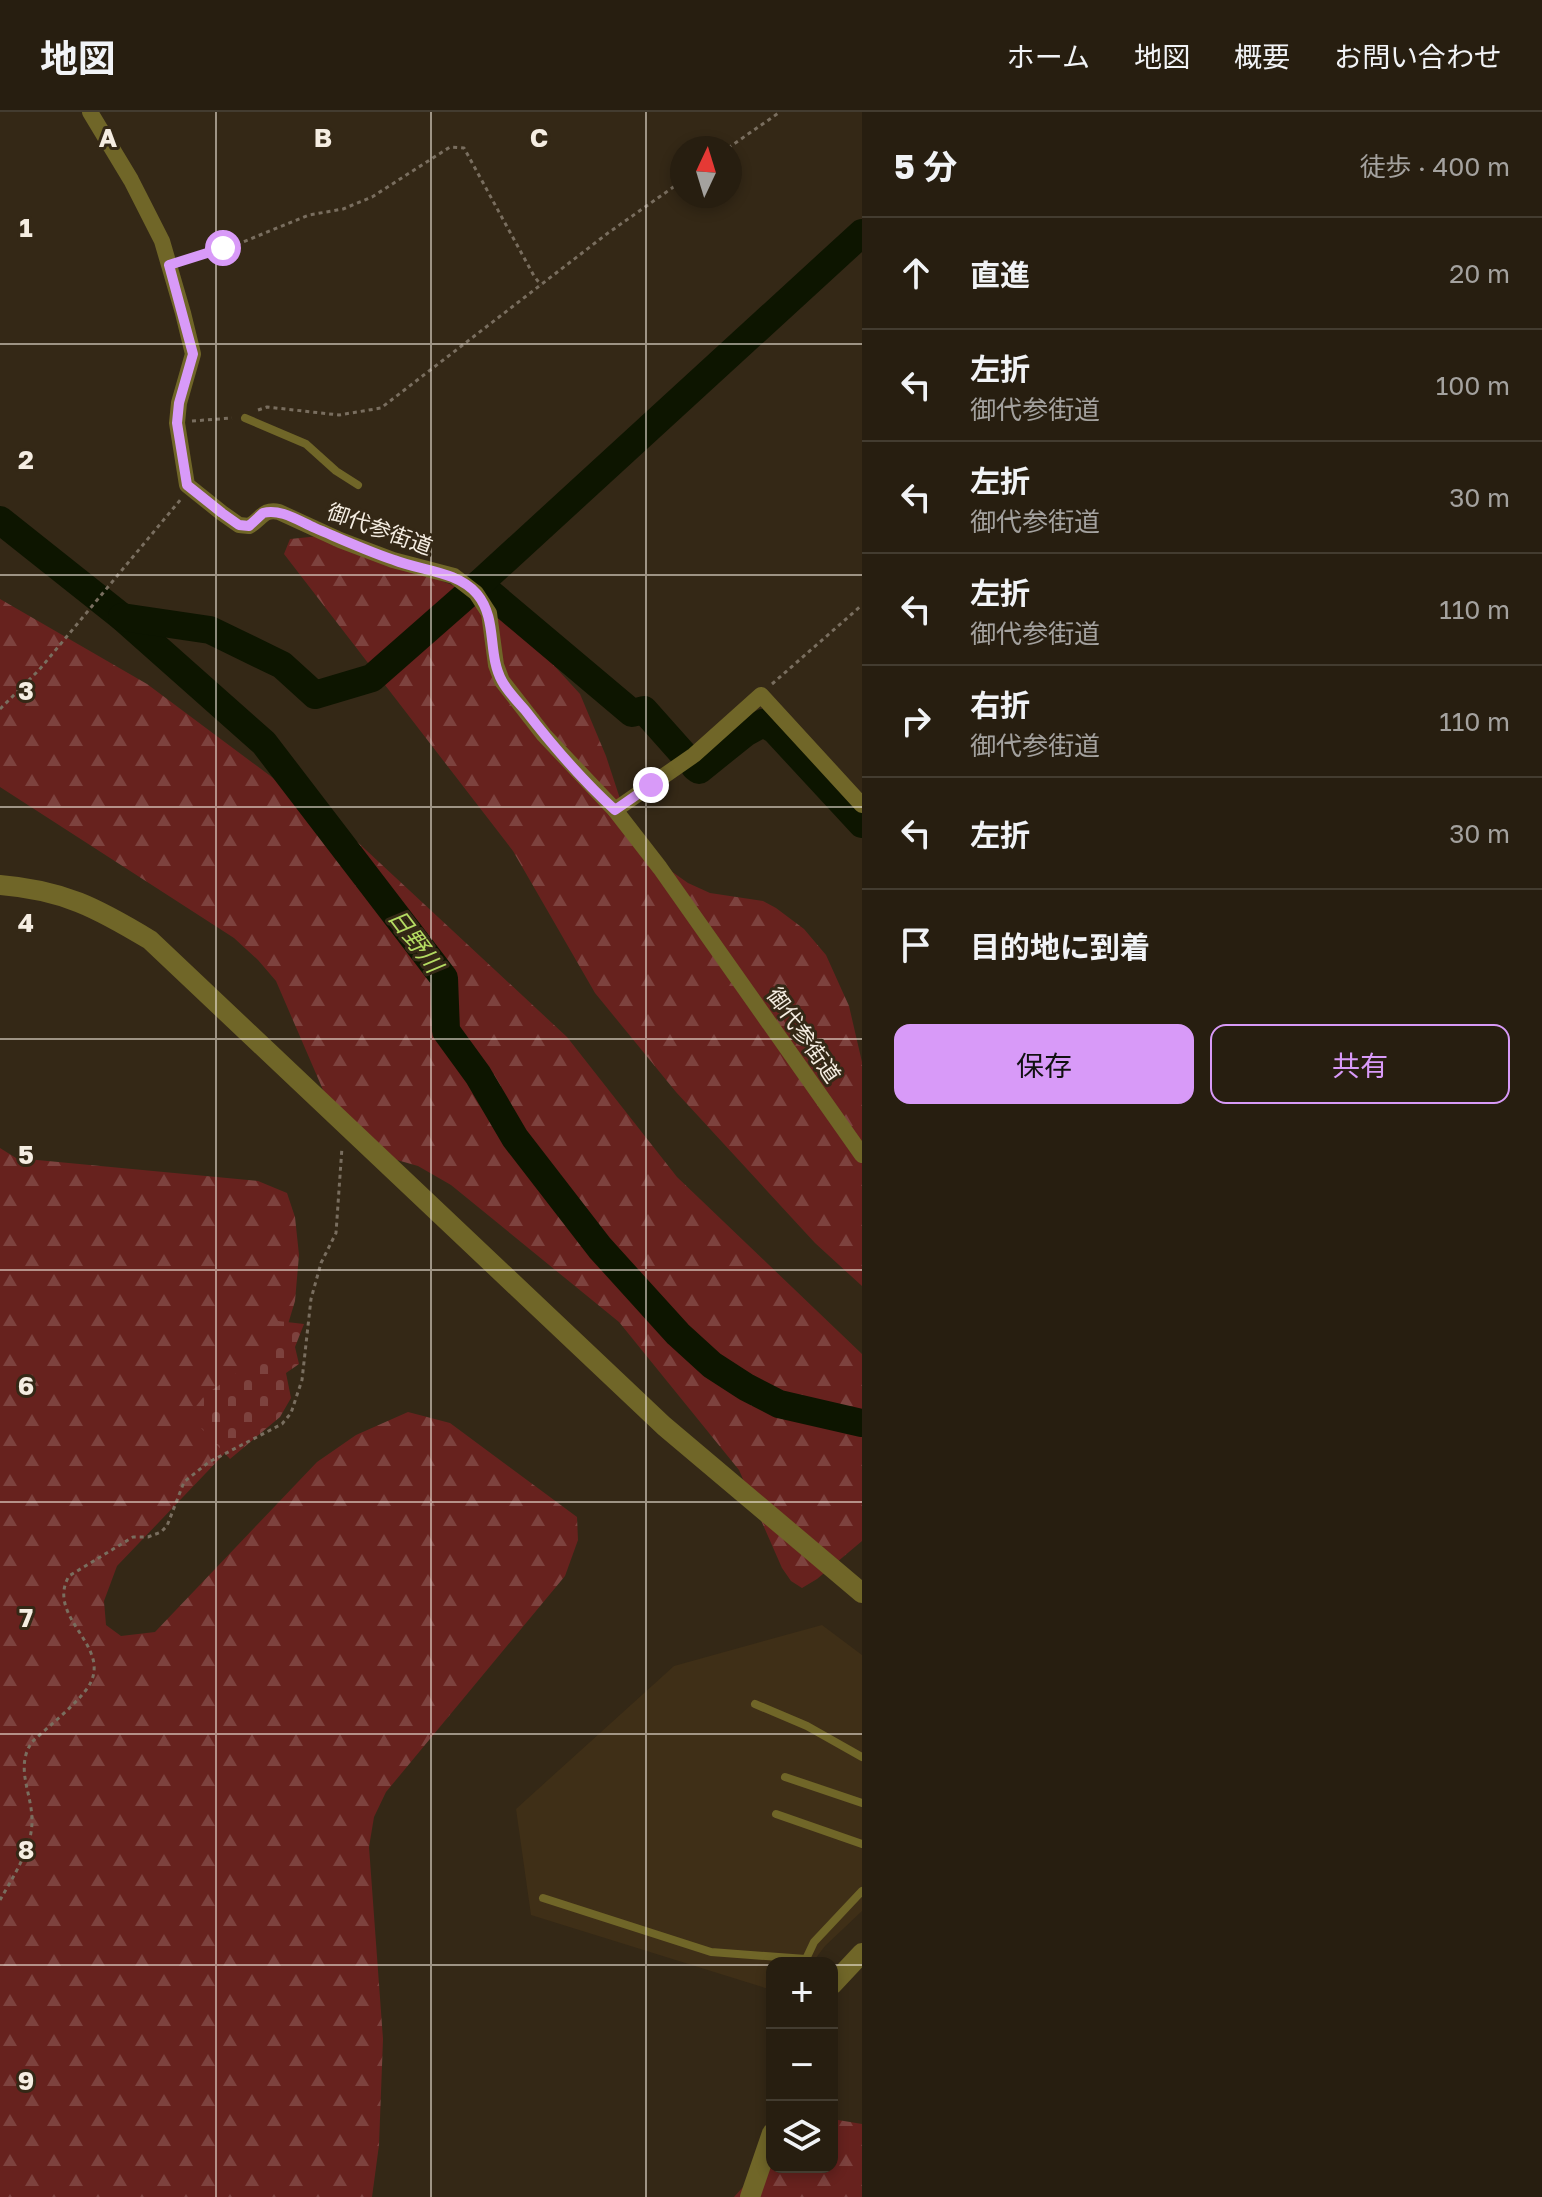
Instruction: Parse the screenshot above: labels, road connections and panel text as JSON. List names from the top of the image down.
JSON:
{
  "streets": {
    "street": ["御代参街道"]
  },
  "water": ["日野川"],
  "north": "top",
  "page": {
    "header": "地図",
    "nav": [
      "ホーム",
      "地図",
      "概要",
      "お問い合わせ"
    ],
    "heading": ["5 分", "徒歩 · 400 m"],
    "list": [
      ["直進", "20 m"],
      ["左折", "御代参街道", "100 m"],
      ["左折", "御代参街道", "30 m"],
      ["左折", "御代参街道", "110 m"],
      ["右折", "御代参街道", "110 m"],
      ["左折", "30 m"],
      "目的地に到着"
    ],
    "buttons": ["保存", "共有"],
    "map_buttons": ["+", "−"]
  },
  "grid": {
    "columns": ["A", "B", "C"],
    "rows": [
      "1",
      "2",
      "3",
      "4",
      "5",
      "6",
      "7",
      "8",
      "9"
    ]
  }
}
